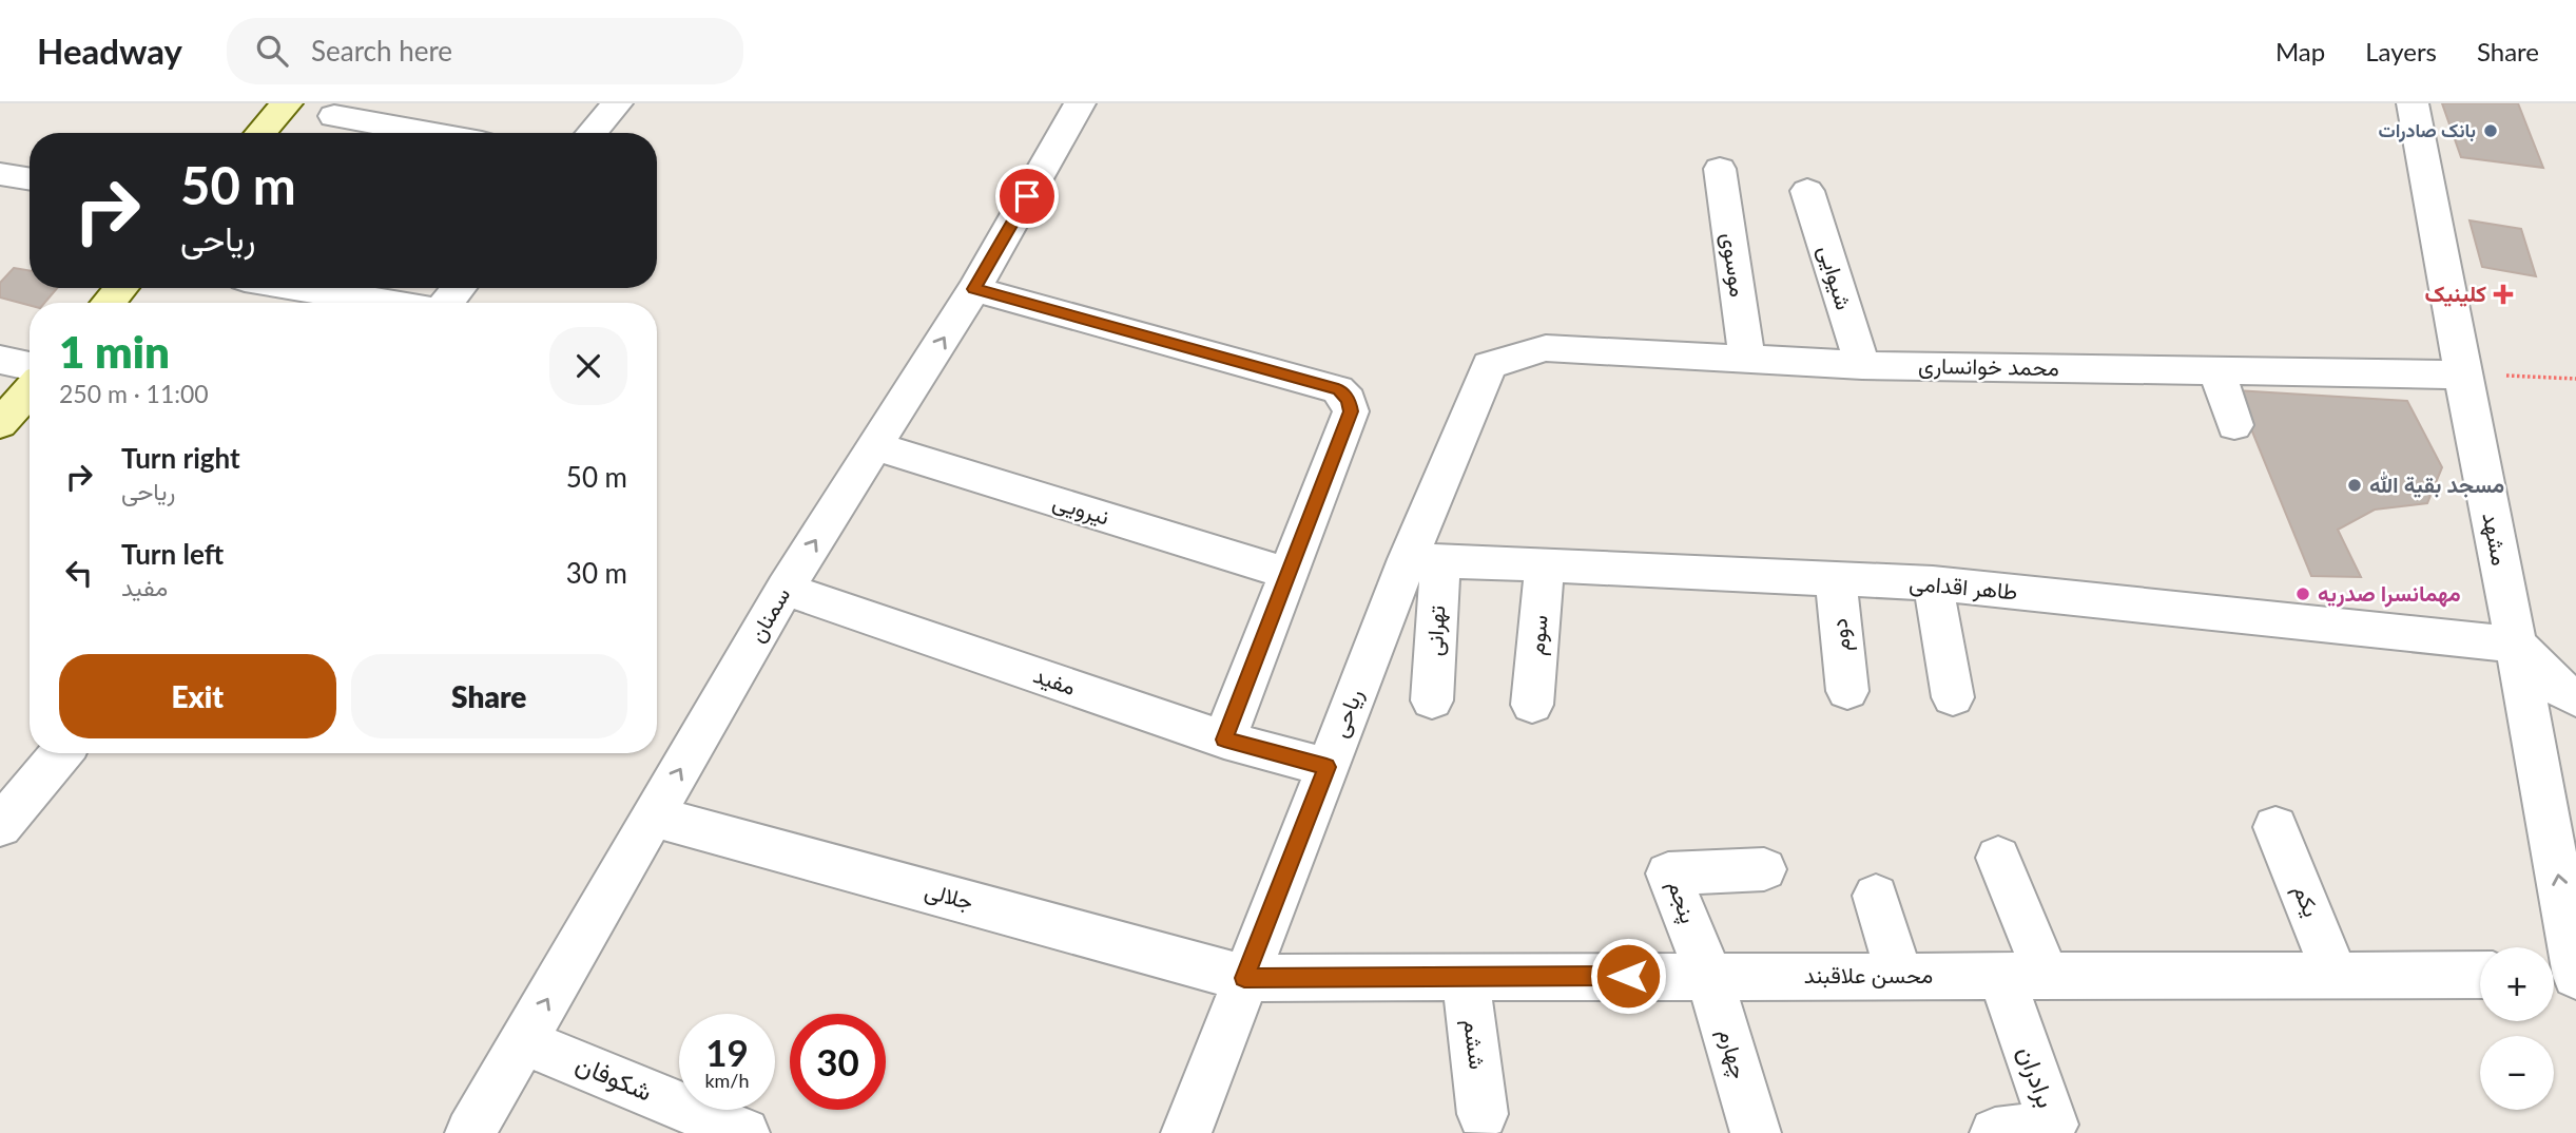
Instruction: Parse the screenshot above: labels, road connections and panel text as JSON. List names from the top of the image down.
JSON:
{
  "streets": {
    "street": [
      "موسوی",
      "شیوایی",
      "محمد خوانساری",
      "نیرویی",
      "مشهد",
      "طاهر اقدامی",
      "سمنان",
      "تهرانی",
      "سوم",
      "دوم",
      "مفید",
      "ریاحی",
      "جلالی",
      "یکم",
      "پنجم",
      "محسن علاقبند",
      "ششم",
      "چهارم",
      "برادران",
      "شکوفان"
    ]
  },
  "crossings": [
    ["موسوی", "محمد خوانساری"],
    ["شیوایی", "محمد خوانساری"],
    ["محمد خوانساری", "مشهد"],
    ["محمد خوانساری", "ریاحی"],
    ["نیرویی", "سمنان"],
    ["مشهد", "طاهر اقدامی"],
    ["طاهر اقدامی", "تهرانی"],
    ["طاهر اقدامی", "سوم"],
    ["طاهر اقدامی", "دوم"],
    ["طاهر اقدامی", "ریاحی"],
    ["سمنان", "مفید"],
    ["سمنان", "جلالی"],
    ["سمنان", "شکوفان"],
    ["تهرانی", "ریاحی"],
    ["مفید", "ریاحی"],
    ["ریاحی", "جلالی"],
    ["ریاحی", "محسن علاقبند"],
    ["جلالی", "محسن علاقبند"],
    ["یکم", "محسن علاقبند"],
    ["پنجم", "محسن علاقبند"],
    ["پنجم", "چهارم"],
    ["محسن علاقبند", "ششم"],
    ["محسن علاقبند", "چهارم"],
    ["محسن علاقبند", "برادران"]
  ],
  "one_way": ["مشهد", "سمنان"],
  "places": {
    "other": ["بانک صادرات", "مسجد بقیة الله", "مهمانسرا صدریه"],
    "health": ["کلینیک"]
  },
  "page": {
    "header": "Headway",
    "search": "Search here",
    "nav": ["Map", "Layers", "Share"],
    "turn": ["50 m", "ریاحی"],
    "heading": ["1 min", "250 m · 11:00"],
    "list": [
      {
        "name": "Turn right",
        "note": "ریاحی",
        "value": "50 m"
      },
      {
        "name": "Turn left",
        "note": "مفید",
        "value": "30 m"
      }
    ],
    "buttons": ["Exit", "Share"],
    "map_buttons": ["+", "−"],
    "speed": "19 km/h",
    "limit": "30"
  }
}
